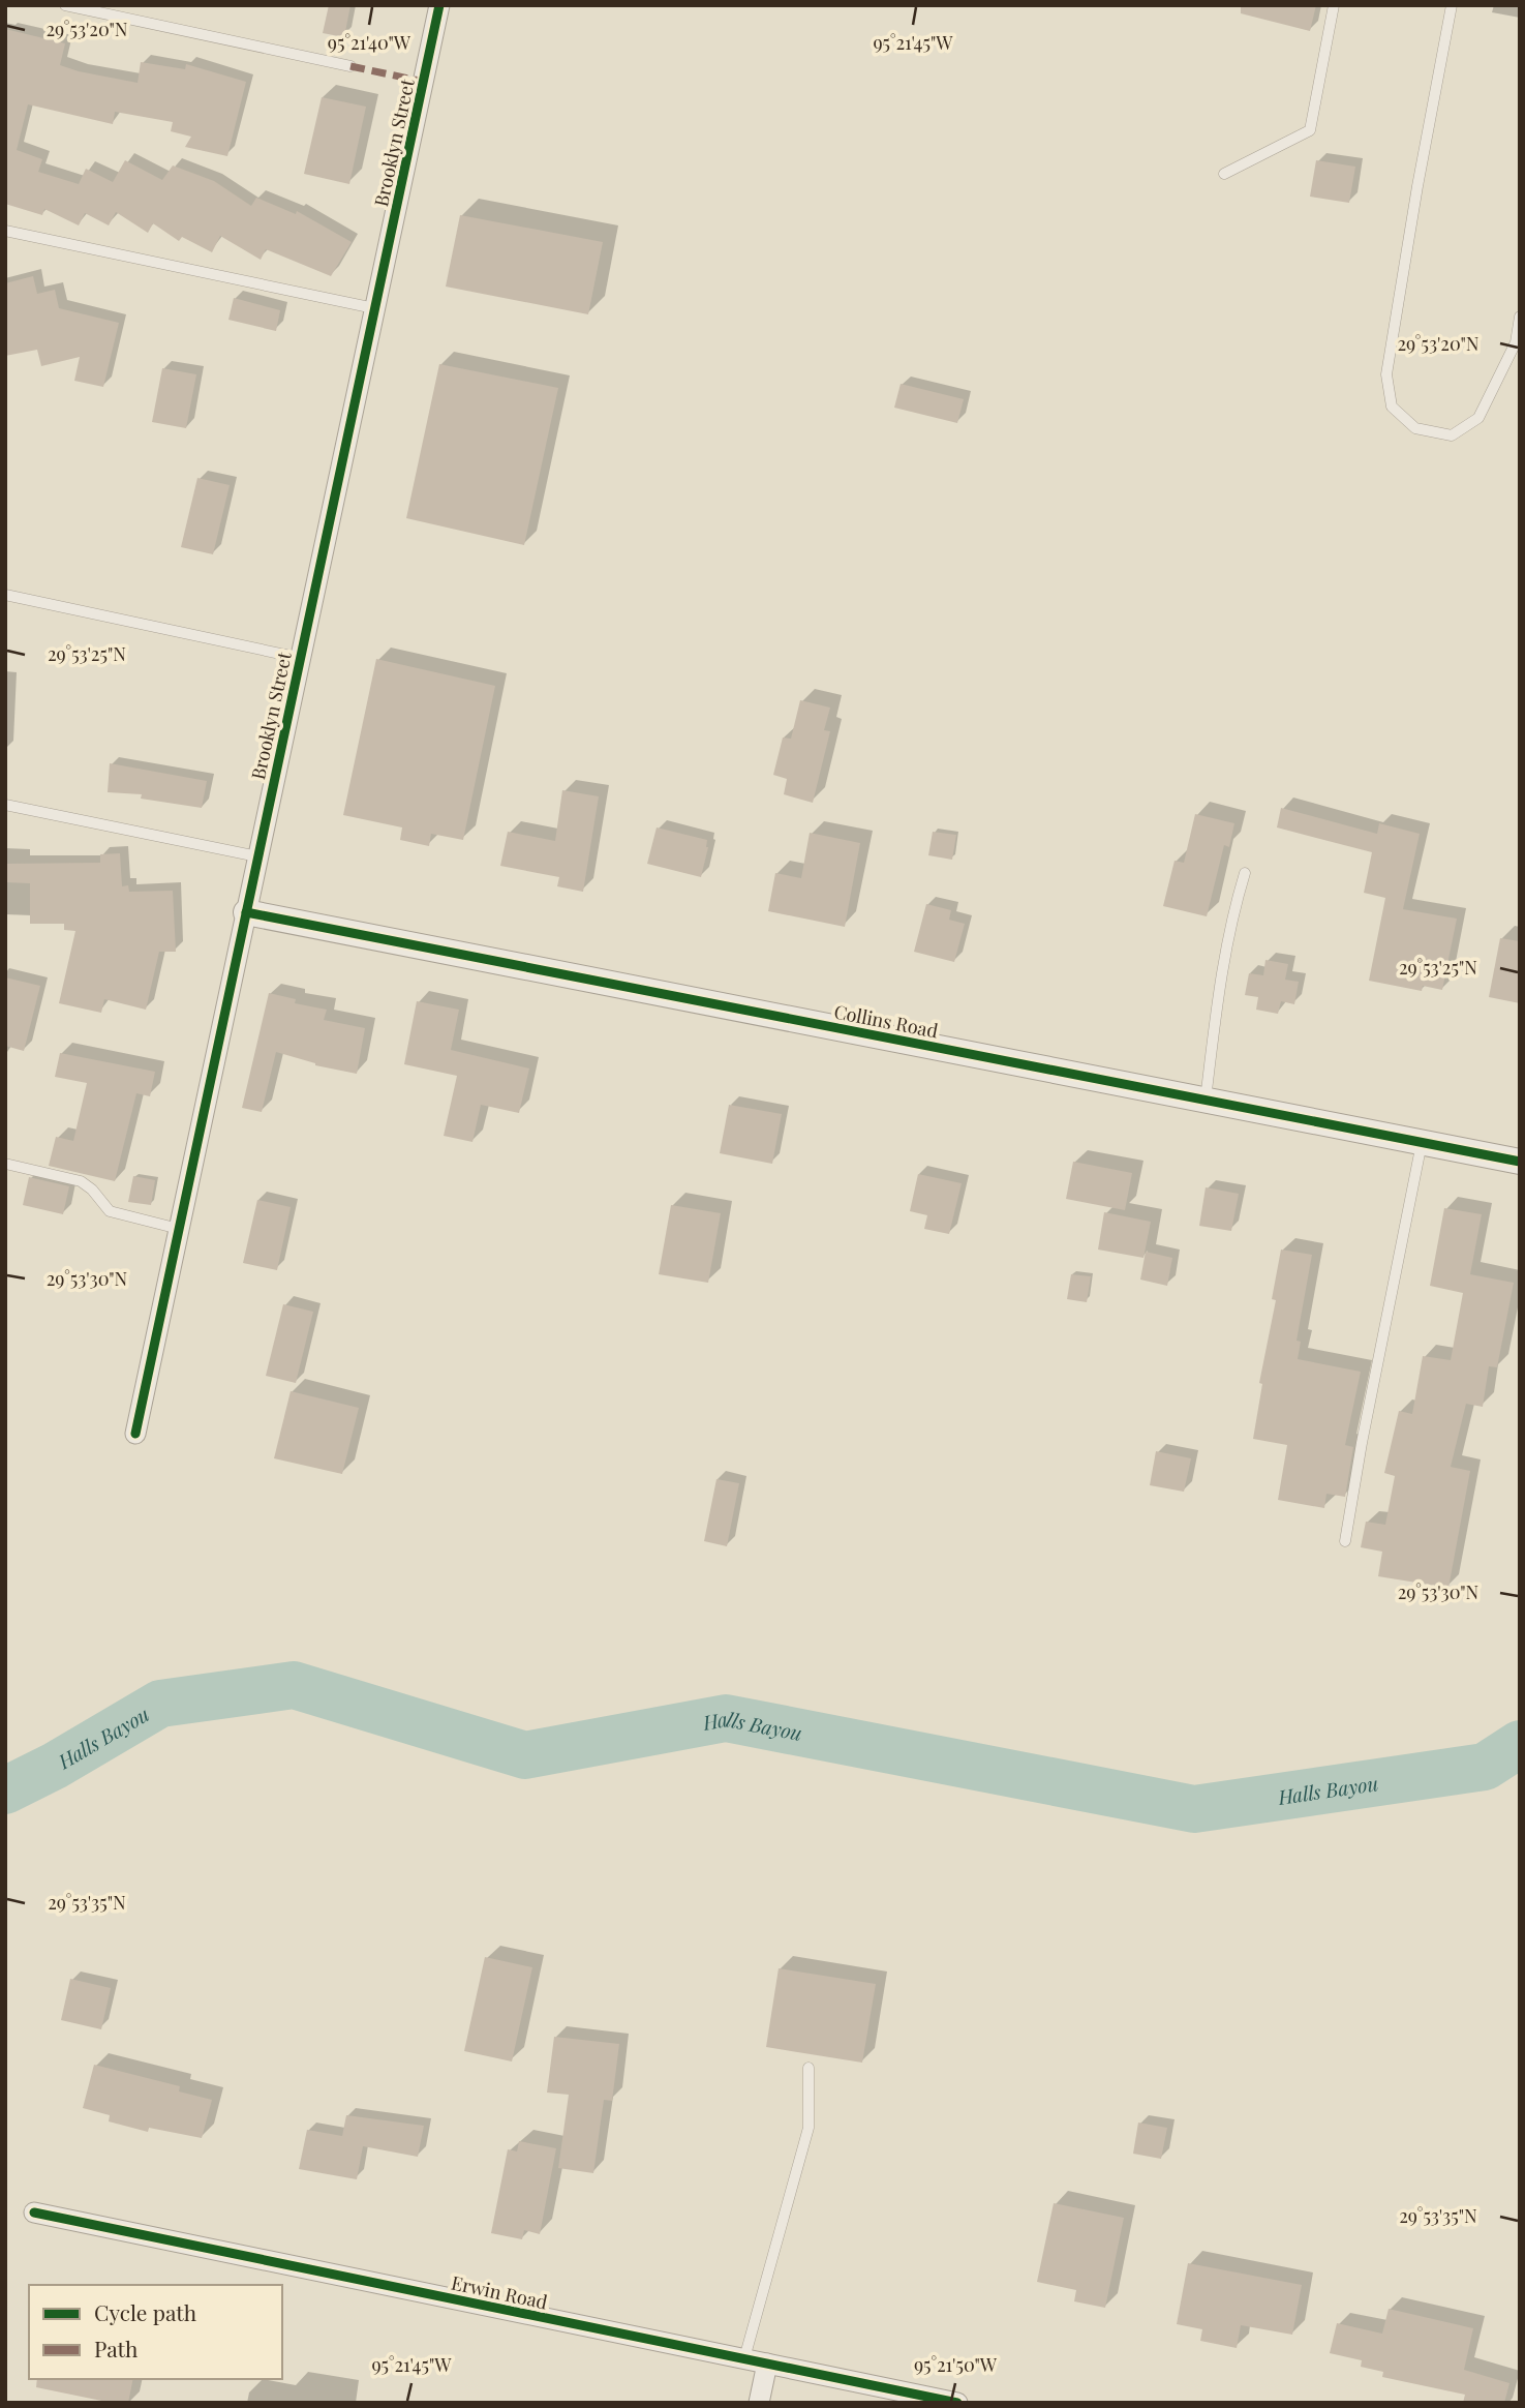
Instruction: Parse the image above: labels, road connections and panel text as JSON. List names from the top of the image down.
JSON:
{
  "streets": {
    "street": ["Brooklyn Street", "Collins Road", "Erwin Road"]
  },
  "crossings": [
    ["Brooklyn Street", "Collins Road"]
  ],
  "water": ["Halls Bayou"],
  "legend": ["Cycle path", "Path"],
  "coordinates": [
    "29°53'20\"N",
    "95°21'40\"W",
    "95°21'45\"W",
    "29°53'25\"N",
    "29°53'30\"N",
    "29°53'35\"N",
    "95°21'50\"W"
  ]
}
